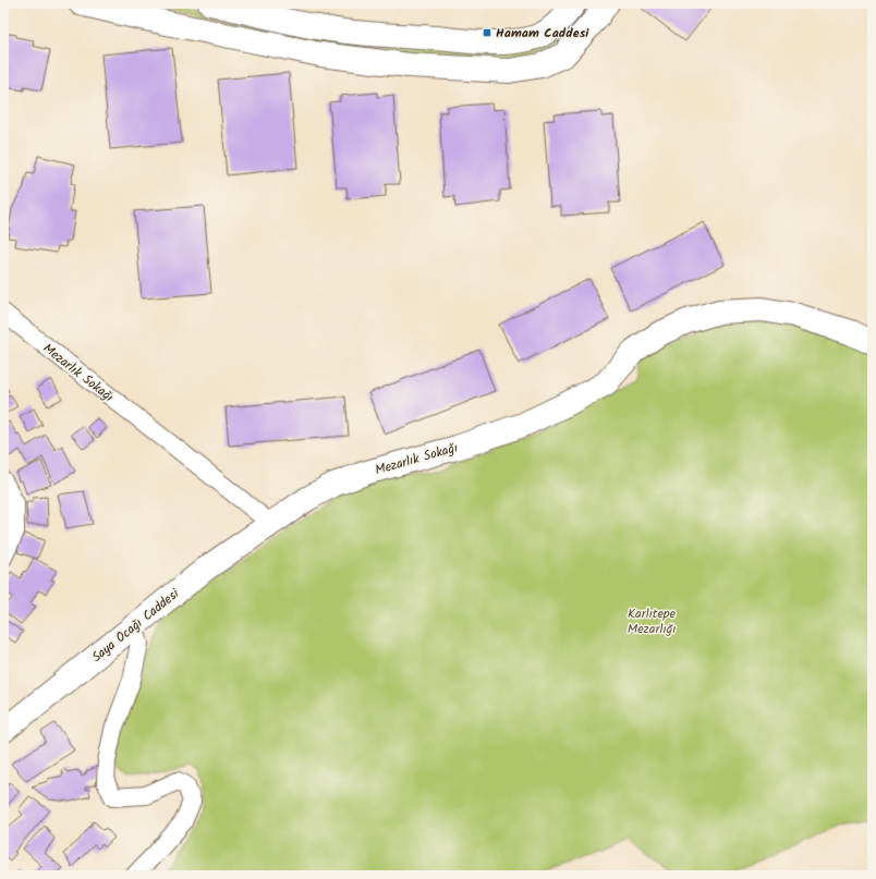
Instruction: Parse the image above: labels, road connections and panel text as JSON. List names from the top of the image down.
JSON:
{
  "streets": {
    "street": ["Mezarlık Sokağı", "Saya Ocağı Caddesi"]
  },
  "crossings": [
    ["Mezarlık Sokağı", "Saya Ocağı Caddesi"]
  ],
  "parks": ["Karlıtepe Mezarlığı"],
  "places": {
    "transit": ["Hamam Caddesi"]
  }
}
